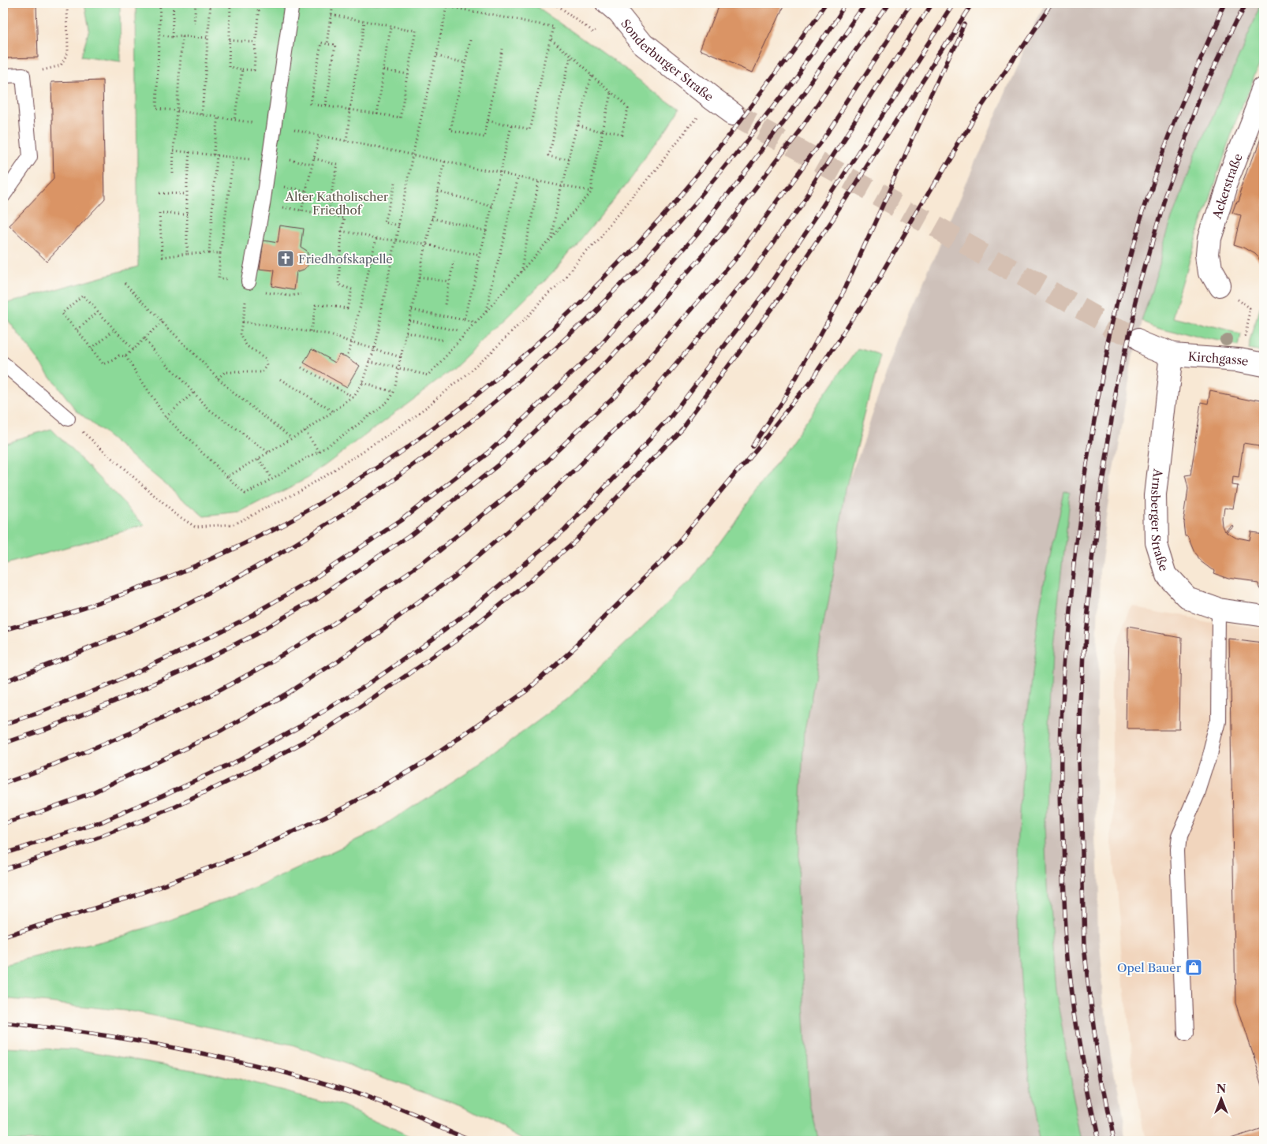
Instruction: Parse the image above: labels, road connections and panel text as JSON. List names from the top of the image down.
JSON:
{
  "streets": {
    "street": [
      "Sonderburger Straße",
      "Ackerstraße",
      "Kirchgasse",
      "Arnsberger Straße"
    ]
  },
  "crossings": [
    ["Kirchgasse", "Arnsberger Straße"]
  ],
  "parks": ["Alter Katholischer Friedhof"],
  "places": {
    "church": ["Friedhofskapelle"],
    "shop": ["Opel Bauer"]
  },
  "north": "top"
}
